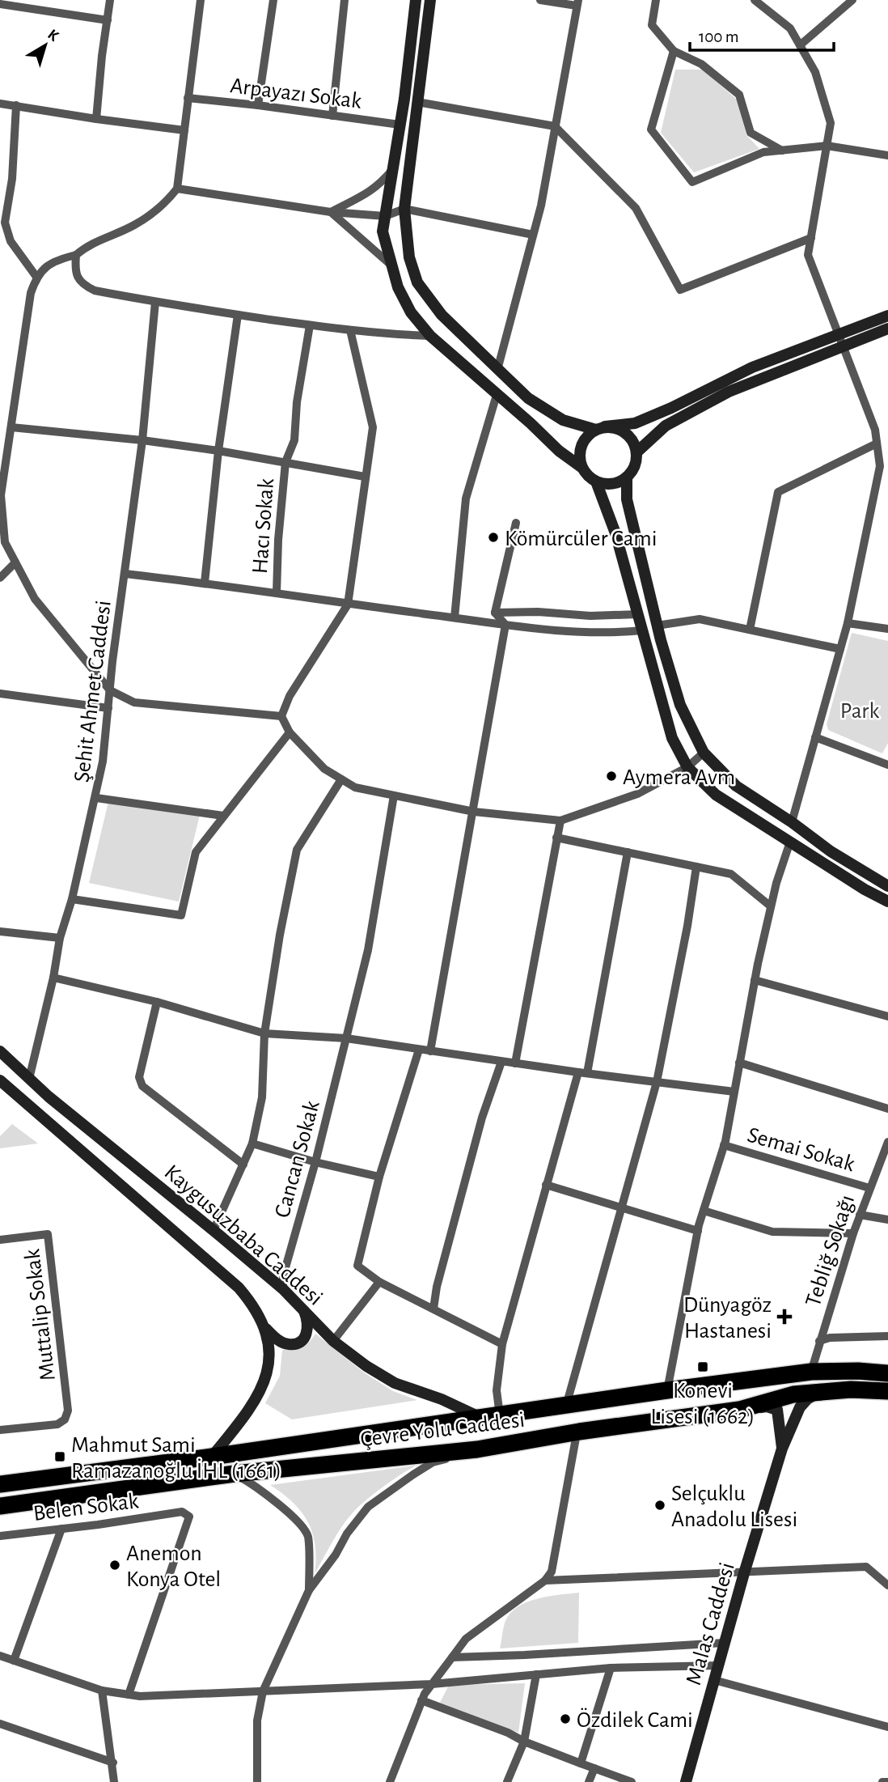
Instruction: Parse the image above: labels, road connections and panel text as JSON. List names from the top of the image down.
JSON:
{
  "streets": {
    "highway": ["Çevre Yolu Caddesi"],
    "main road": ["Kaygusuzbaba Caddesi", "Malas Caddesi"],
    "street": [
      "Arpayazı Sokak",
      "Hacı Sokak",
      "Şehit Ahmet Caddesi",
      "Semai Sokak",
      "Cancan Sokak",
      "Tebliğ Sokağı",
      "Muttalip Sokak",
      "Belen Sokak"
    ]
  },
  "crossings": [
    ["Şehit Ahmet Caddesi", "Kaygusuzbaba Caddesi"],
    ["Semai Sokak", "Tebliğ Sokağı"],
    ["Cancan Sokak", "Kaygusuzbaba Caddesi"],
    ["Kaygusuzbaba Caddesi", "Çevre Yolu Caddesi"],
    ["Tebliğ Sokağı", "Çevre Yolu Caddesi"],
    ["Çevre Yolu Caddesi", "Malas Caddesi"]
  ],
  "parks": ["Park"],
  "places": {
    "other": [
      "Kömürcüler Cami",
      "Aymera Avm",
      "Selçuklu Anadolu Lisesi",
      "Anemon Konya Otel",
      "Özdilek Cami"
    ],
    "health": ["Dünyagöz Hastanesi"],
    "transit": ["Konevi Lisesi (1662)", "Mahmut Sami Ramazanoğlu İHL (1661)"]
  },
  "scale_bar": "100 m",
  "north": "top right"
}
